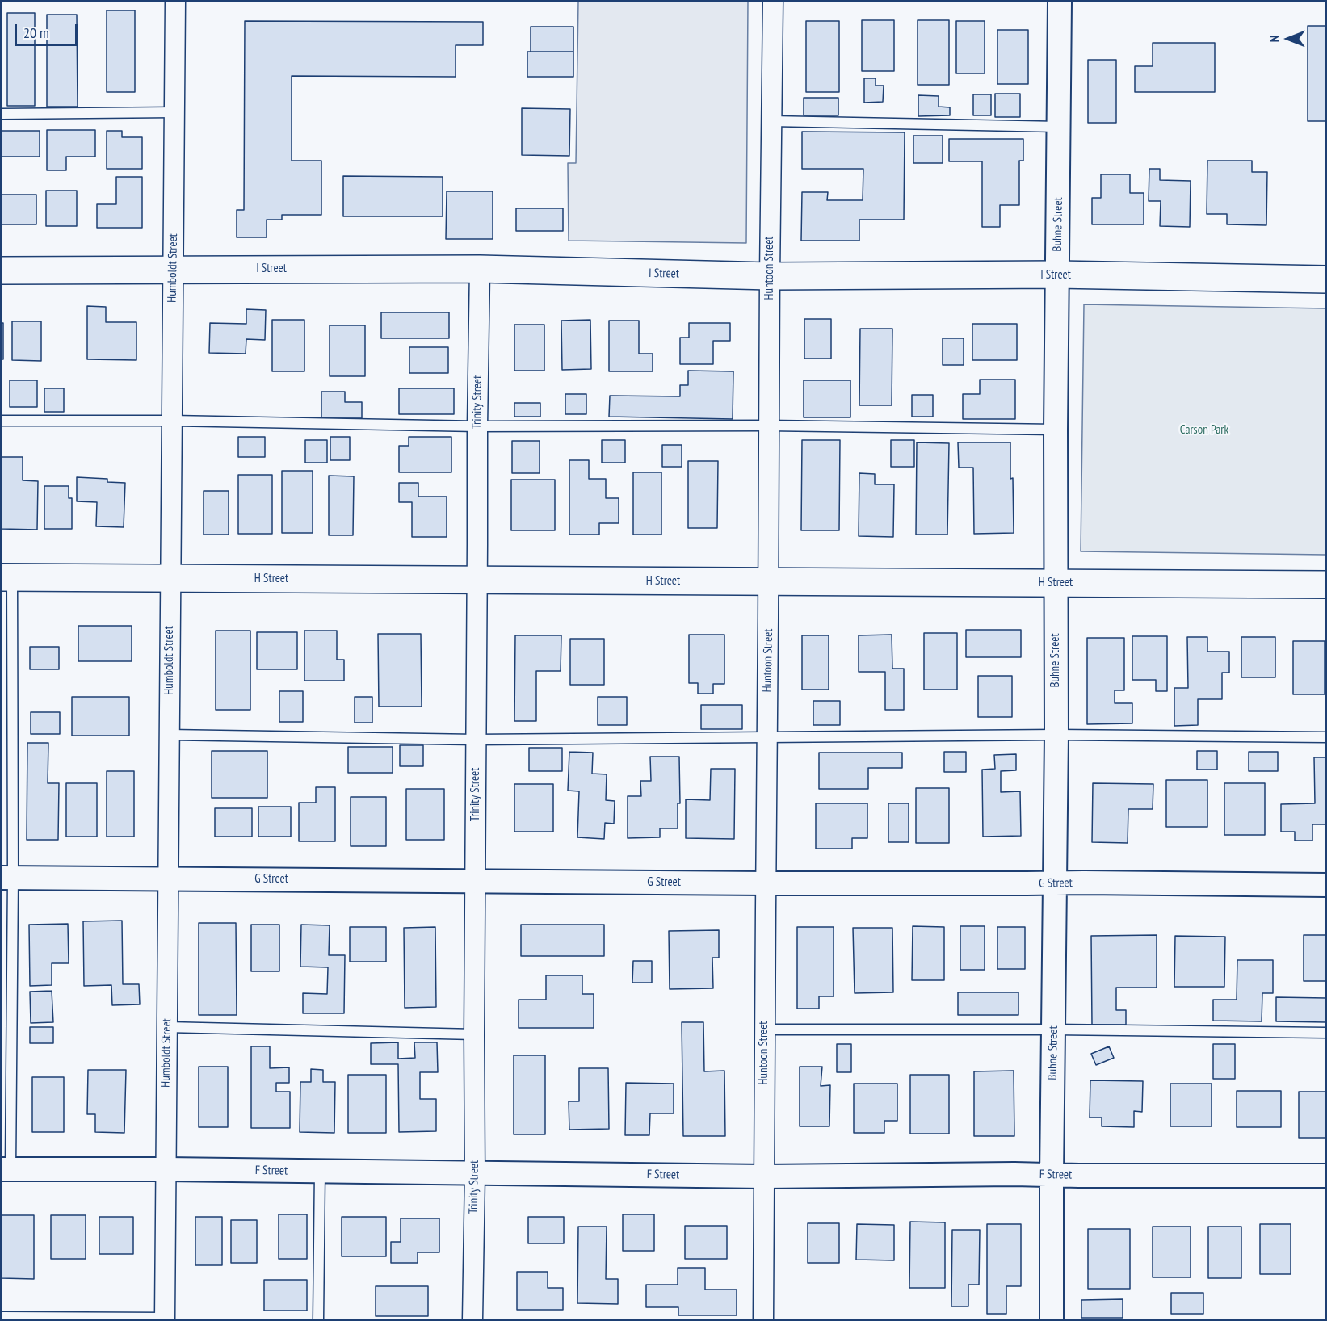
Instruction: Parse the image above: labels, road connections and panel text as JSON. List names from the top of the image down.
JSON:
{
  "streets": {
    "main road": ["I Street", "H Street"],
    "street": [
      "Buhne Street",
      "Humboldt Street",
      "Huntoon Street",
      "Trinity Street",
      "G Street",
      "F Street"
    ]
  },
  "crossings": [
    ["Buhne Street", "I Street"],
    ["Buhne Street", "H Street"],
    ["Buhne Street", "G Street"],
    ["Buhne Street", "F Street"],
    ["Humboldt Street", "I Street"],
    ["Humboldt Street", "H Street"],
    ["Humboldt Street", "G Street"],
    ["Humboldt Street", "F Street"],
    ["Huntoon Street", "I Street"],
    ["Huntoon Street", "H Street"],
    ["Huntoon Street", "G Street"],
    ["Huntoon Street", "F Street"],
    ["I Street", "Trinity Street"],
    ["Trinity Street", "H Street"],
    ["Trinity Street", "G Street"],
    ["Trinity Street", "F Street"]
  ],
  "parks": ["Carson Park"],
  "scale_bar": "20 m",
  "north": "left"
}
